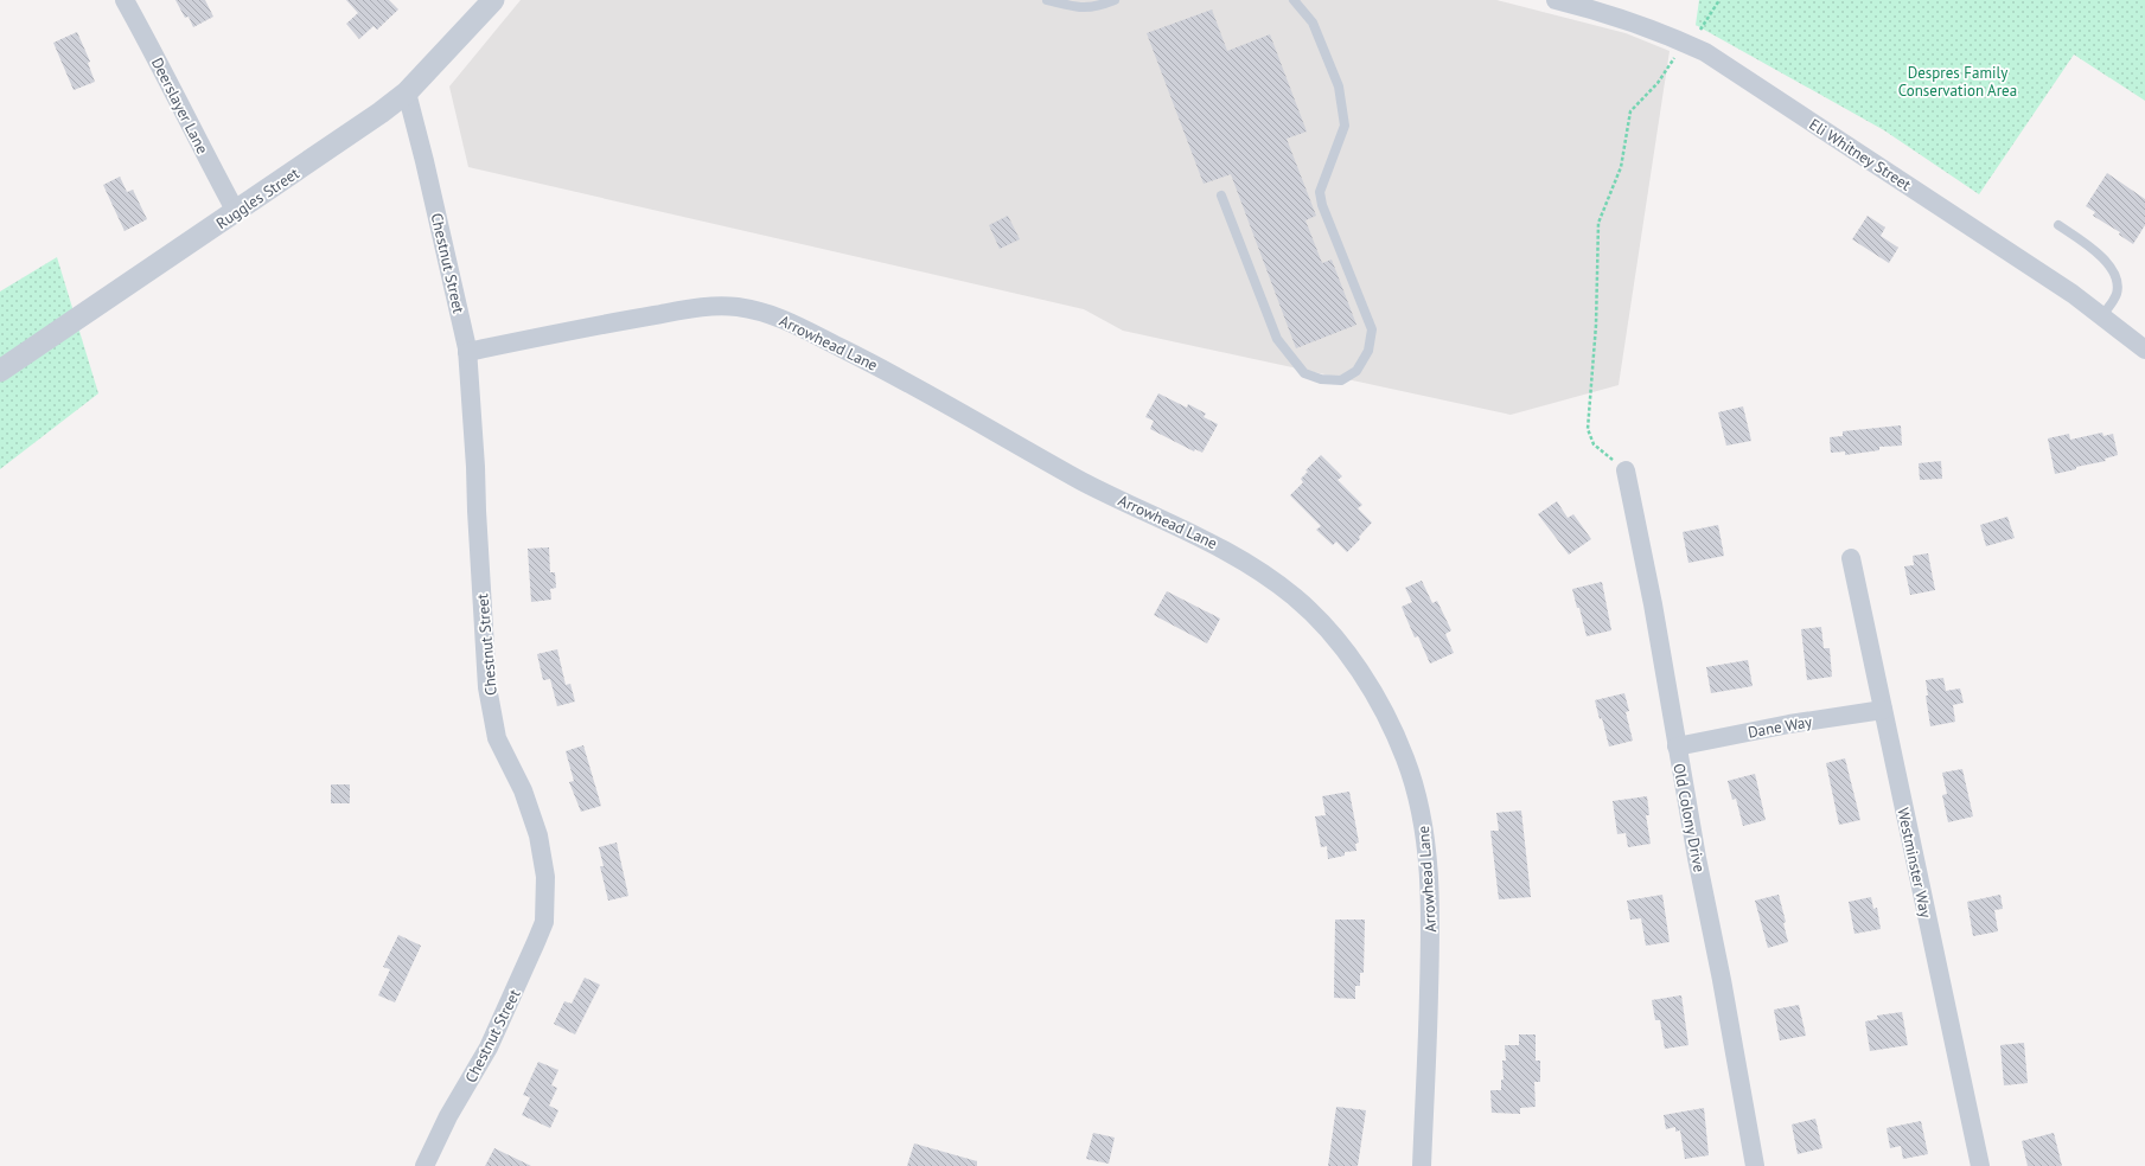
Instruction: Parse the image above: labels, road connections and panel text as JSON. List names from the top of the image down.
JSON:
{
  "streets": {
    "street": [
      "Deerslayer Lane",
      "Eli Whitney Street",
      "Ruggles Street",
      "Chestnut Street",
      "Arrowhead Lane",
      "Dane Way",
      "Old Colony Drive",
      "Westminster Way"
    ]
  },
  "crossings": [
    ["Deerslayer Lane", "Ruggles Street"],
    ["Ruggles Street", "Chestnut Street"],
    ["Chestnut Street", "Arrowhead Lane"],
    ["Dane Way", "Old Colony Drive"],
    ["Dane Way", "Westminster Way"]
  ],
  "parks": ["Despres Family Conservation Area"]
}
